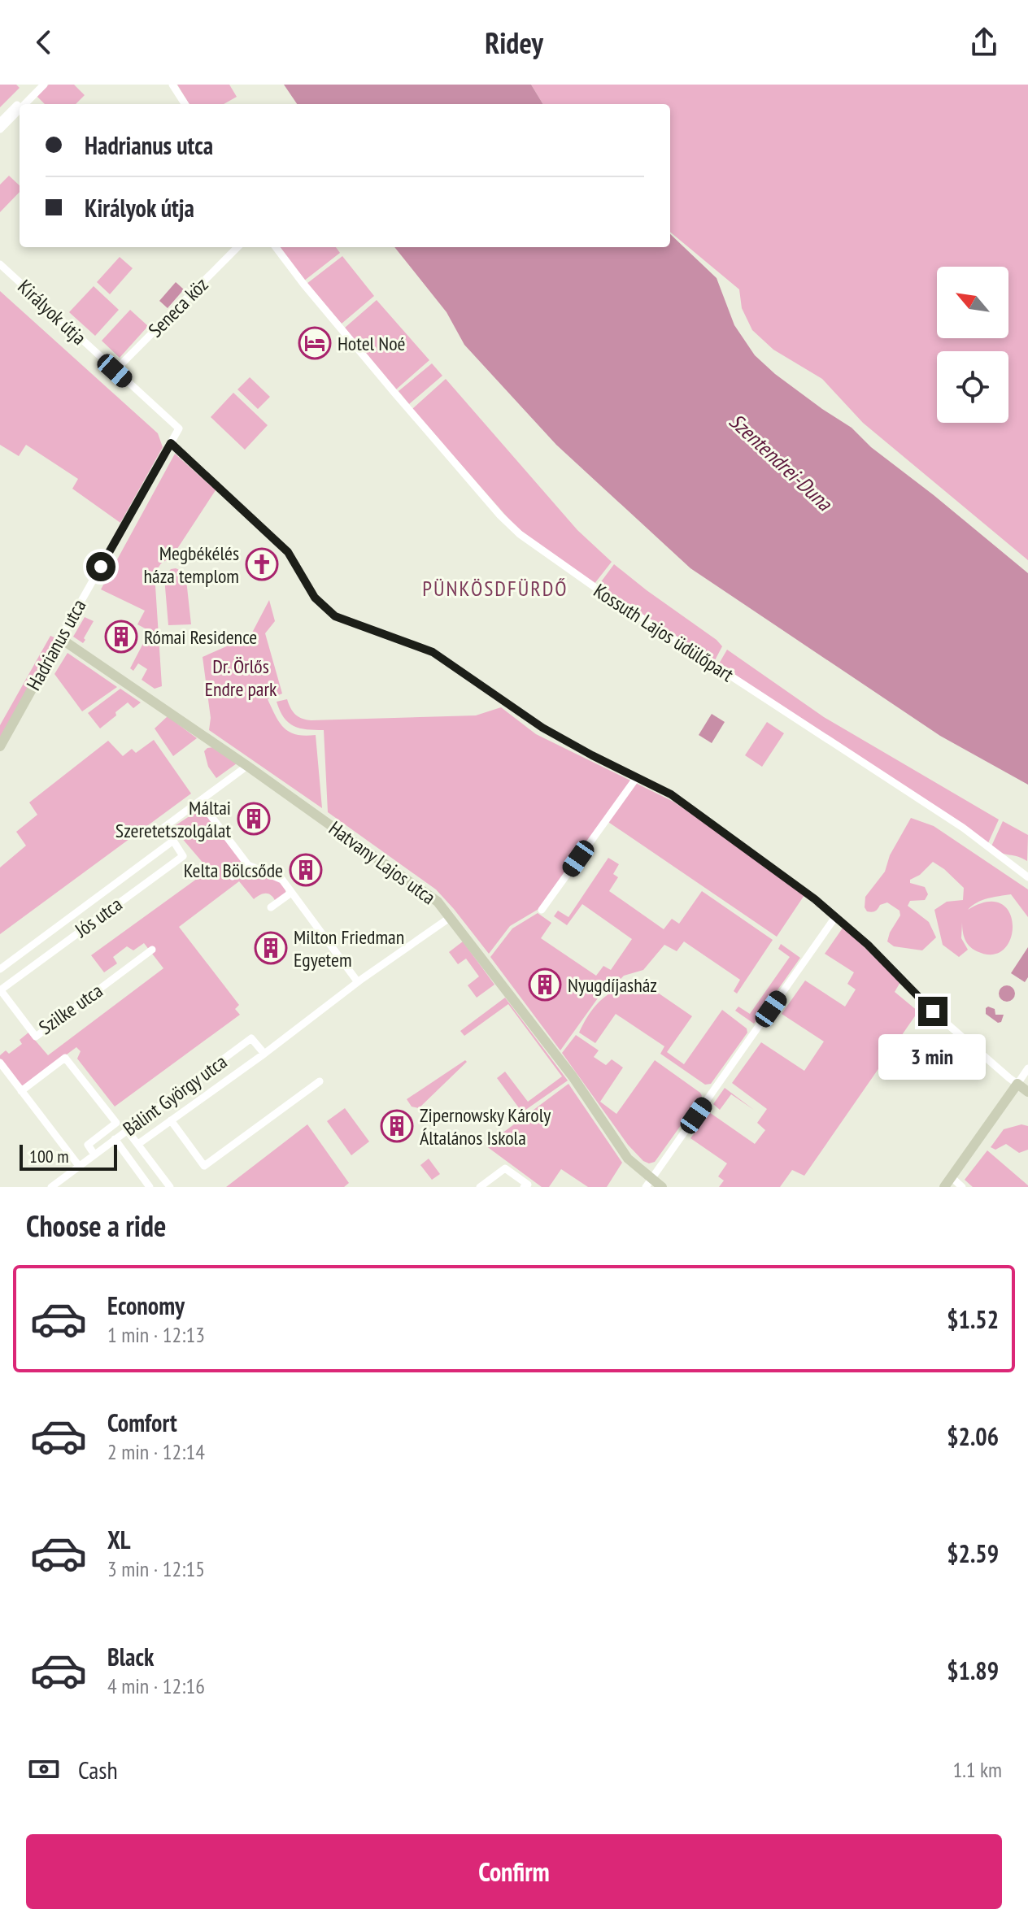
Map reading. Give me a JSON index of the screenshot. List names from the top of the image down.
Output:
{
  "streets": {
    "street": [
      "Seneca köz",
      "Királyok útja",
      "Kossuth Lajos üdülőpart",
      "Hadrianus utca",
      "Hatvany Lajos utca",
      "Jós utca",
      "Szilke utca",
      "Bálint György utca"
    ]
  },
  "crossings": [
    ["Seneca köz", "Királyok útja"],
    ["Királyok útja", "Hadrianus utca"],
    ["Hadrianus utca", "Hatvany Lajos utca"],
    ["Hatvany Lajos utca", "Jós utca"],
    ["Hatvany Lajos utca", "Bálint György utca"],
    ["Jós utca", "Szilke utca"]
  ],
  "districts": ["PÜNKÖSDFÜRDŐ"],
  "water": ["Szentendrei-Duna"],
  "parks": ["Dr. Örlős Endre park"],
  "places": {
    "hotel": ["Hotel Noé"],
    "church": ["Megbékélés háza templom"],
    "building": [
      "Római Residence",
      "Máltai Szeretetszolgálat",
      "Kelta Bölcsőde",
      "Milton Friedman Egyetem",
      "Nyugdíjasház",
      "Zipernowsky Károly Általános Iskola"
    ]
  },
  "scale_bar": "100 m",
  "north": "top left",
  "page": {
    "header": "Ridey",
    "banner": ["Hadrianus utca", "Királyok útja"],
    "bubble": "3 min",
    "scale": "100 m",
    "heading": "Choose a ride",
    "list": [
      {
        "name": "Economy",
        "note": "1 min · 12:13",
        "value": "$1.52"
      },
      {
        "name": "Comfort",
        "note": "2 min · 12:14",
        "value": "$2.06"
      },
      {
        "name": "XL",
        "note": "3 min · 12:15",
        "value": "$2.59"
      },
      {
        "name": "Black",
        "note": "4 min · 12:16",
        "value": "$1.89"
      }
    ],
    "pay": ["Cash", "1.1 km"],
    "buttons": "Confirm"
  }
}
